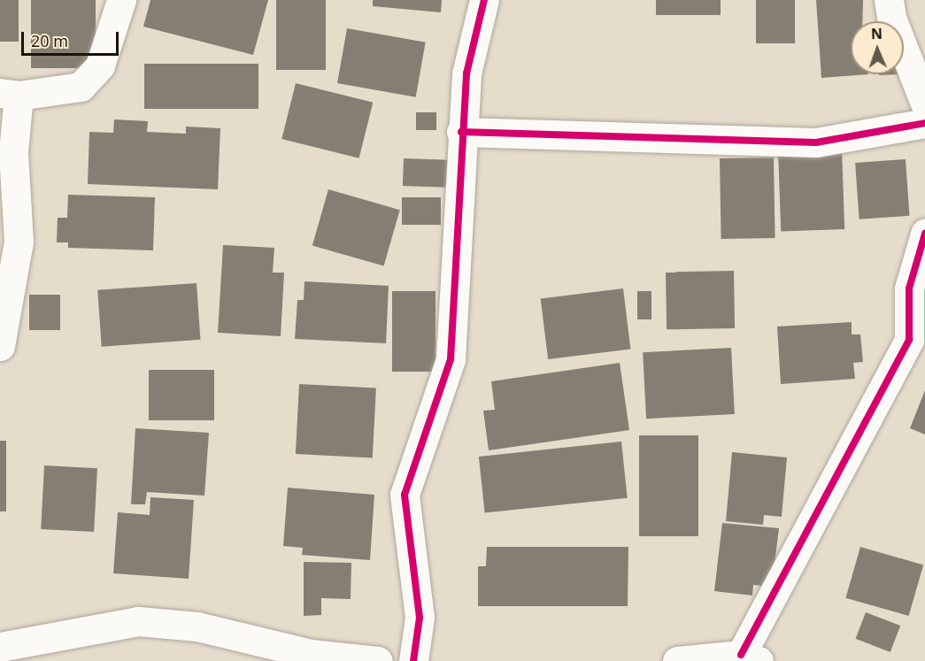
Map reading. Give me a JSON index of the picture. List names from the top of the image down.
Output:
{
  "scale_bar": "20 m",
  "north": "top"
}
